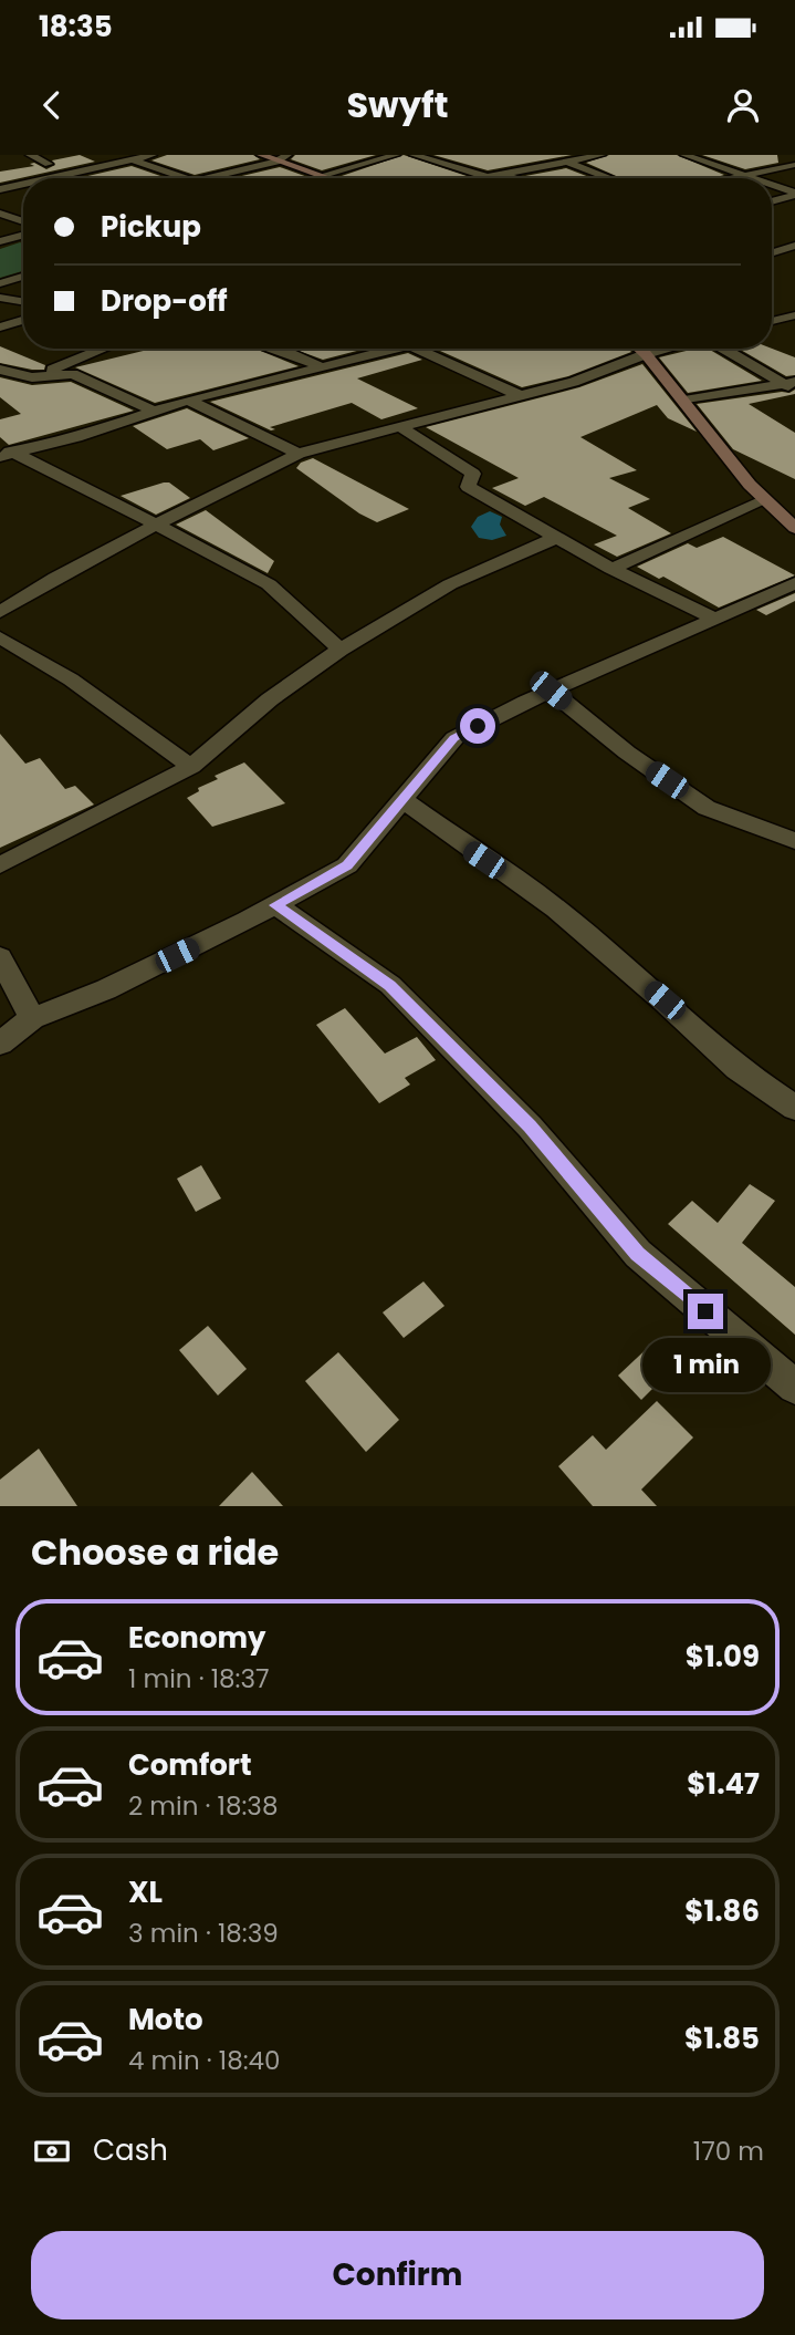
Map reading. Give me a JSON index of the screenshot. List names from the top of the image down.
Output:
{
  "page": {
    "status": "18:35",
    "header": "Swyft",
    "banner": ["Pickup", "Drop-off"],
    "bubble": "1 min",
    "heading": "Choose a ride",
    "list": [
      {
        "name": "Economy",
        "note": "1 min · 18:37",
        "value": "$1.09"
      },
      {
        "name": "Comfort",
        "note": "2 min · 18:38",
        "value": "$1.47"
      },
      {
        "name": "XL",
        "note": "3 min · 18:39",
        "value": "$1.86"
      },
      {
        "name": "Moto",
        "note": "4 min · 18:40",
        "value": "$1.85"
      }
    ],
    "pay": ["Cash", "170 m"],
    "buttons": "Confirm"
  }
}
